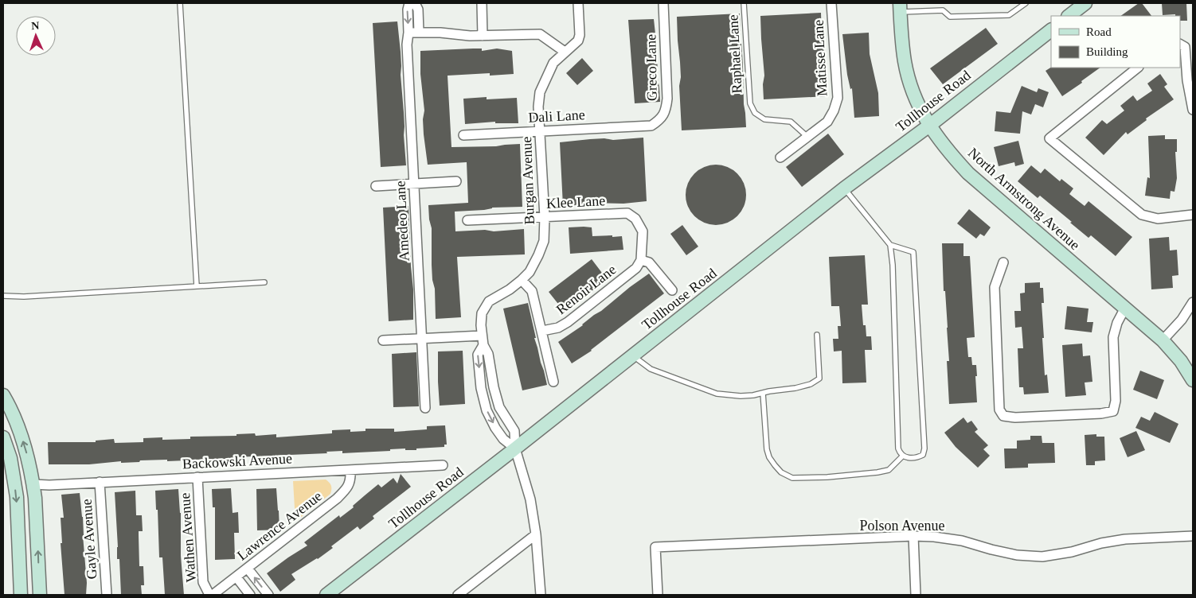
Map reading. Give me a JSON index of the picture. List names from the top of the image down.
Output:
{
  "streets": {
    "street": [
      "Matisse Lane",
      "Greco Lane",
      "Tollhouse Road",
      "Dali Lane",
      "Burgan Avenue",
      "North Armstrong Avenue",
      "Klee Lane",
      "Amedeo Lane",
      "Renoir Lane",
      "Backowski Avenue",
      "Lawrence Avenue",
      "Polson Avenue",
      "Wathen Avenue",
      "Gayle Avenue"
    ],
    "lane": ["Raphael Lane"]
  },
  "crossings": [
    ["Raphael Lane", "Matisse Lane"],
    ["Greco Lane", "Dali Lane"],
    ["Tollhouse Road", "Burgan Avenue"],
    ["Tollhouse Road", "North Armstrong Avenue"],
    ["Dali Lane", "Burgan Avenue"],
    ["Burgan Avenue", "Klee Lane"],
    ["Klee Lane", "Renoir Lane"],
    ["Backowski Avenue", "Lawrence Avenue"],
    ["Backowski Avenue", "Wathen Avenue"],
    ["Backowski Avenue", "Gayle Avenue"],
    ["Lawrence Avenue", "Wathen Avenue"]
  ],
  "legend": ["Road", "Building"],
  "north": "top"
}
